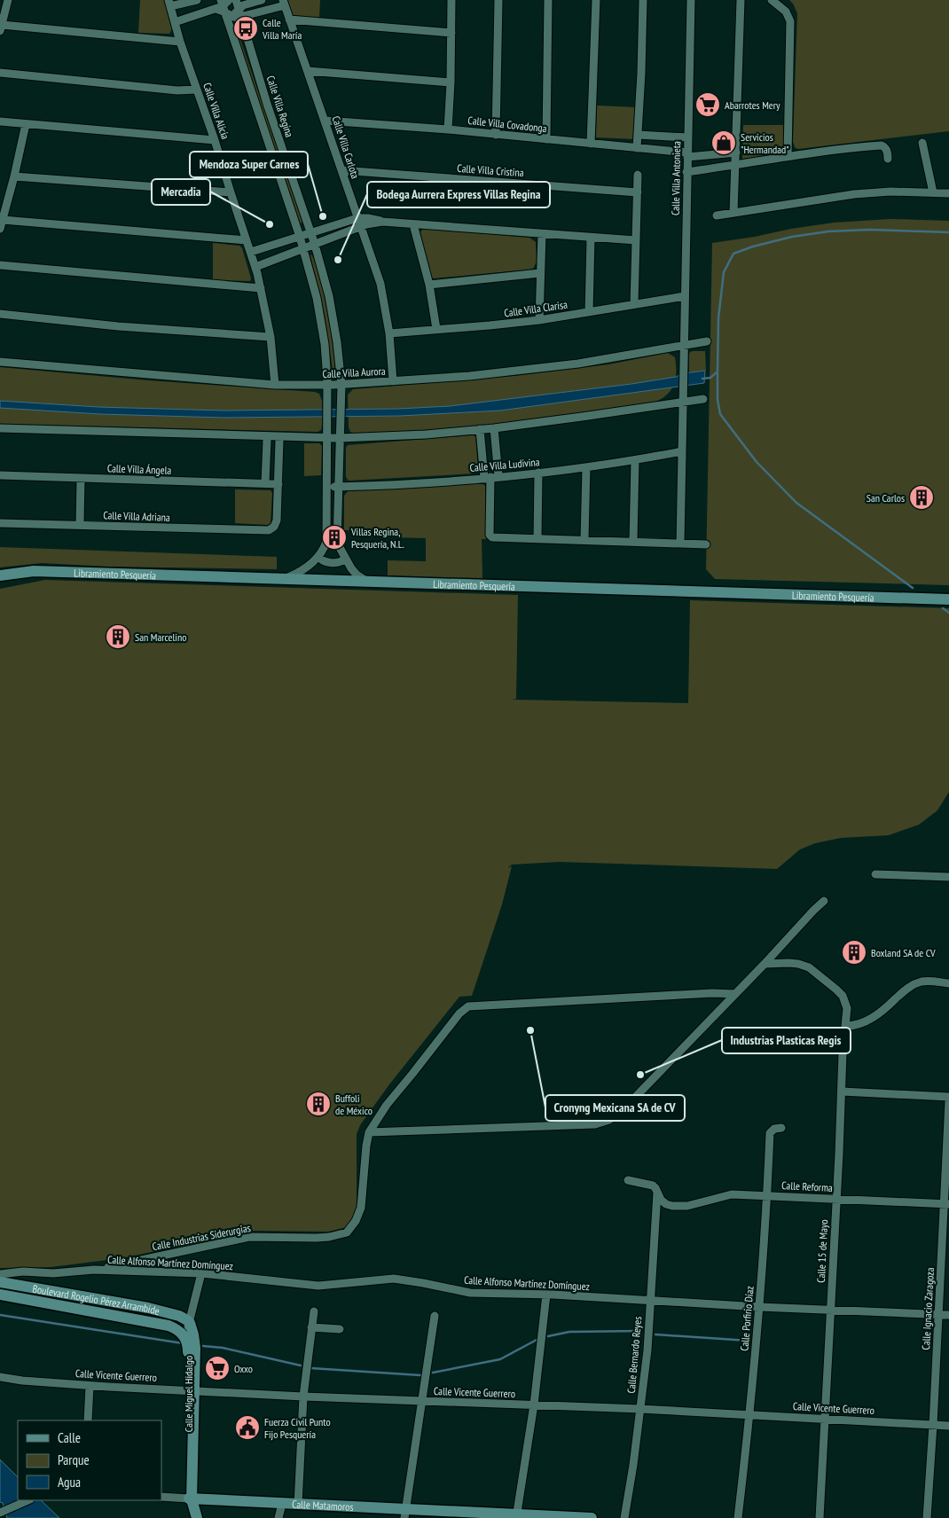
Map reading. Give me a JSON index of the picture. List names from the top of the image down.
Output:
{
  "streets": {
    "main road": [
      "Libramiento Pesquería",
      "Boulevard Rogelio Pérez Arrambide",
      "Calle Miguel Hidalgo",
      "Calle Matamoros"
    ],
    "street": [
      "Calle Villa Regina",
      "Calle Villa Alicia",
      "Calle Villa Covadonga",
      "Calle Villa Carlota",
      "Calle Villa Cristina",
      "Calle Villa Antonieta",
      "Calle Villa Clarisa",
      "Calle Villa Aurora",
      "Calle Villa Ludivina",
      "Calle Villa Ángela",
      "Calle Villa Adriana",
      "Calle Reforma",
      "Calle Industrias Siderurgias",
      "Calle 15 de Mayo",
      "Calle Alfonso Martínez Domínguez",
      "Calle Ignacio Zaragoza",
      "Calle Porfirio Díaz",
      "Calle Bernardo Reyes",
      "Calle Vicente Guerrero"
    ]
  },
  "crossings": [
    ["Calle Villa Regina", "Calle Villa Aurora"],
    ["Calle Villa Alicia", "Calle Villa Aurora"],
    ["Calle Villa Covadonga", "Calle Villa Carlota"],
    ["Calle Villa Covadonga", "Calle Villa Antonieta"],
    ["Calle Villa Carlota", "Calle Villa Cristina"],
    ["Calle Villa Carlota", "Calle Villa Clarisa"],
    ["Calle Villa Carlota", "Calle Villa Aurora"],
    ["Calle Villa Antonieta", "Calle Villa Clarisa"],
    ["Calle Villa Antonieta", "Calle Villa Aurora"],
    ["Calle Villa Ángela", "Calle Villa Adriana"],
    ["Calle Reforma", "Calle 15 de Mayo"],
    ["Calle Reforma", "Calle Ignacio Zaragoza"],
    ["Calle Reforma", "Calle Porfirio Díaz"],
    ["Calle Reforma", "Calle Bernardo Reyes"],
    ["Calle Industrias Siderurgias", "Calle Alfonso Martínez Domínguez"],
    ["Calle 15 de Mayo", "Calle Alfonso Martínez Domínguez"],
    ["Calle 15 de Mayo", "Calle Vicente Guerrero"],
    ["Calle Alfonso Martínez Domínguez", "Calle Ignacio Zaragoza"],
    ["Calle Alfonso Martínez Domínguez", "Calle Porfirio Díaz"],
    ["Calle Alfonso Martínez Domínguez", "Calle Bernardo Reyes"],
    ["Boulevard Rogelio Pérez Arrambide", "Calle Miguel Hidalgo"],
    ["Calle Ignacio Zaragoza", "Calle Vicente Guerrero"],
    ["Calle Porfirio Díaz", "Calle Vicente Guerrero"],
    ["Calle Bernardo Reyes", "Calle Vicente Guerrero"],
    ["Calle Vicente Guerrero", "Calle Miguel Hidalgo"]
  ],
  "places": {
    "bus stop": ["Calle Villa María"],
    "supermarket": ["Abarrotes Mery", "Oxxo"],
    "shop": ["Servicios \"Hermandad\""],
    "other": [
      "Mendoza Super Carnes",
      "Mercadia",
      "Bodega Aurrera Express Villas Regina",
      "Cronyng Mexicana SA de CV",
      "Industrias Plasticas Regis"
    ],
    "building": [
      "San Carlos",
      "Villas Regina, Pesquería, N.L.",
      "San Marcelino",
      "Boxland SA de CV",
      "Buffoli de México"
    ],
    "public building": ["Fuerza Civil Punto Fijo Pesquería"]
  },
  "legend": ["Calle", "Parque", "Agua"]
}
